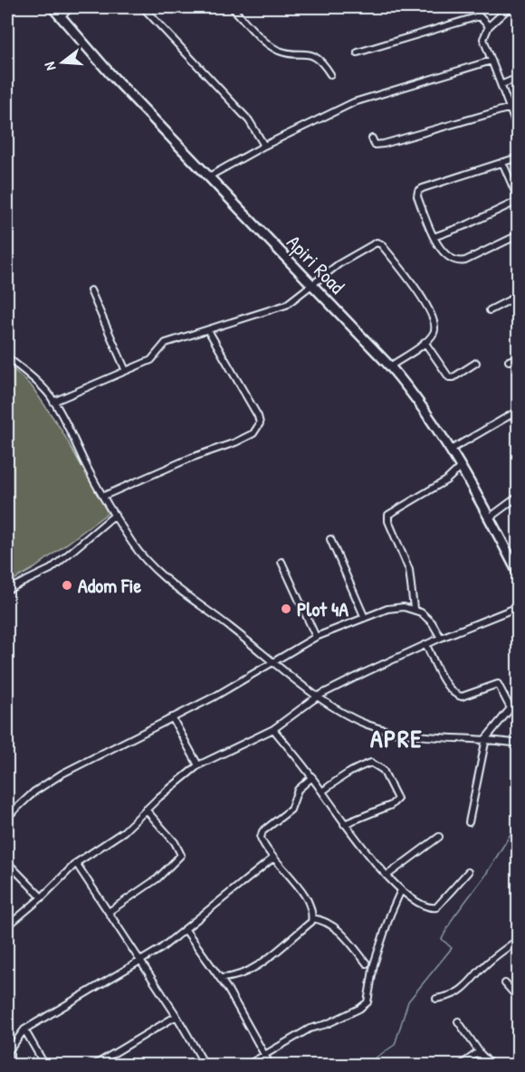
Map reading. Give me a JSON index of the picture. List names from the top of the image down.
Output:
{
  "streets": {
    "street": ["Apiri Road"]
  },
  "districts": ["APRE"],
  "places": ["Adom Fie", "Plot 4A"],
  "north": "left"
}
